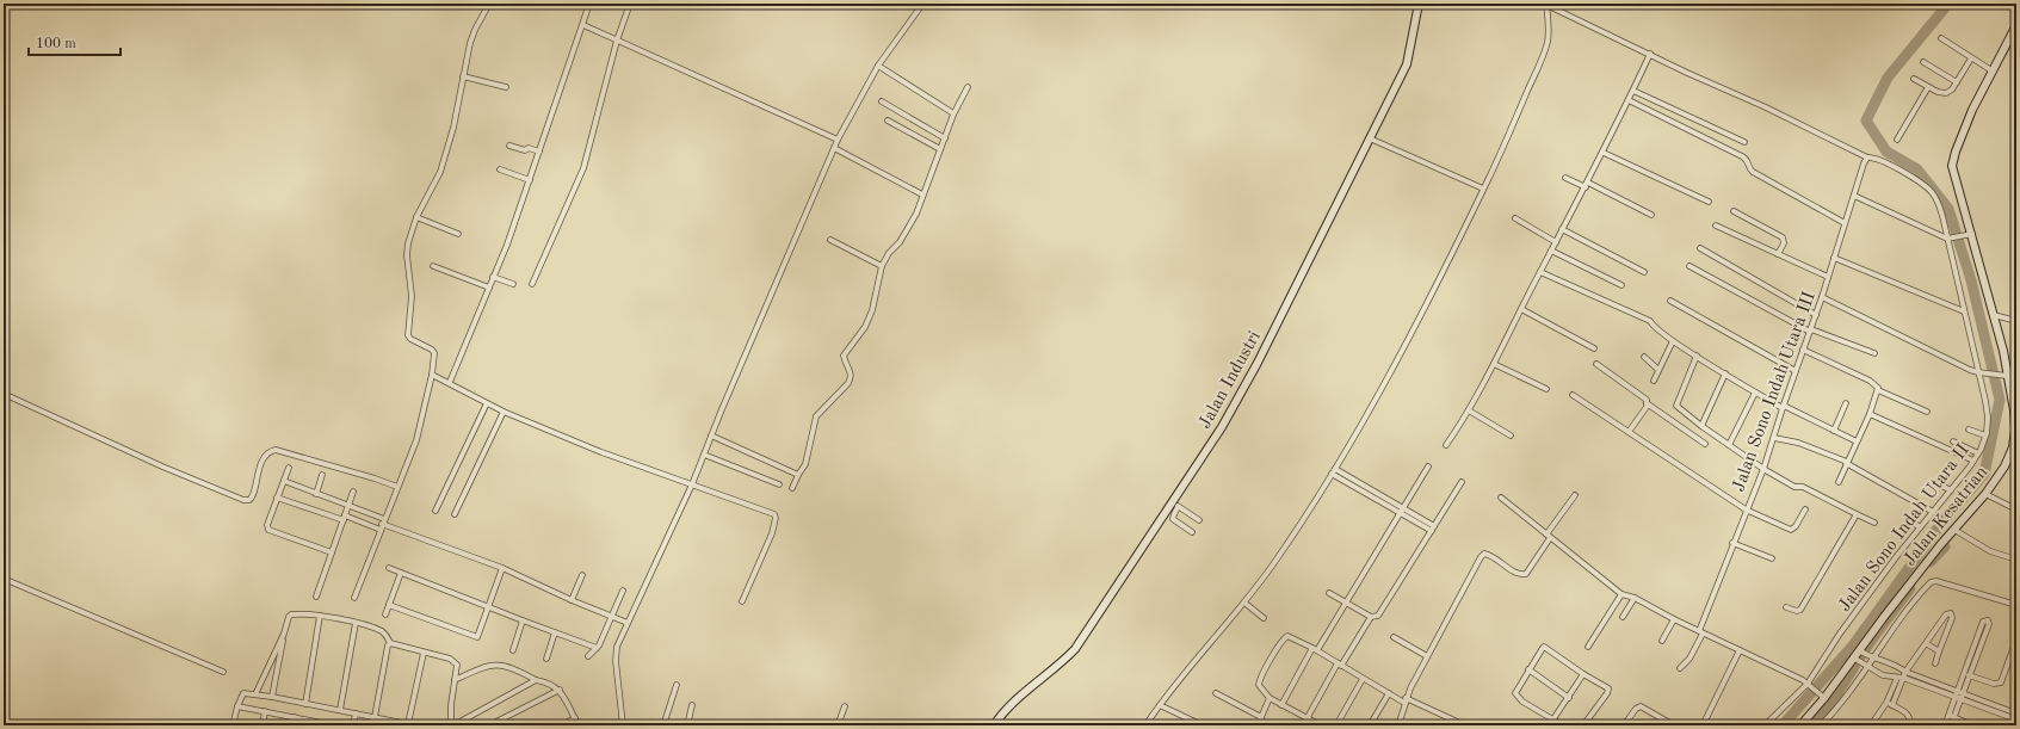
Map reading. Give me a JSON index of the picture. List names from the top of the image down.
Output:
{
  "streets": {
    "street": [
      "Jalan Industri",
      "Jalan Sono Indah Utara III",
      "Jalan Kesatrian",
      "Jalan Sono Indah Utara II"
    ]
  },
  "crossings": [
    ["Jalan Sono Indah Utara III", "Jalan Sono Indah Utara II"]
  ],
  "scale_bar": "100 m"
}
